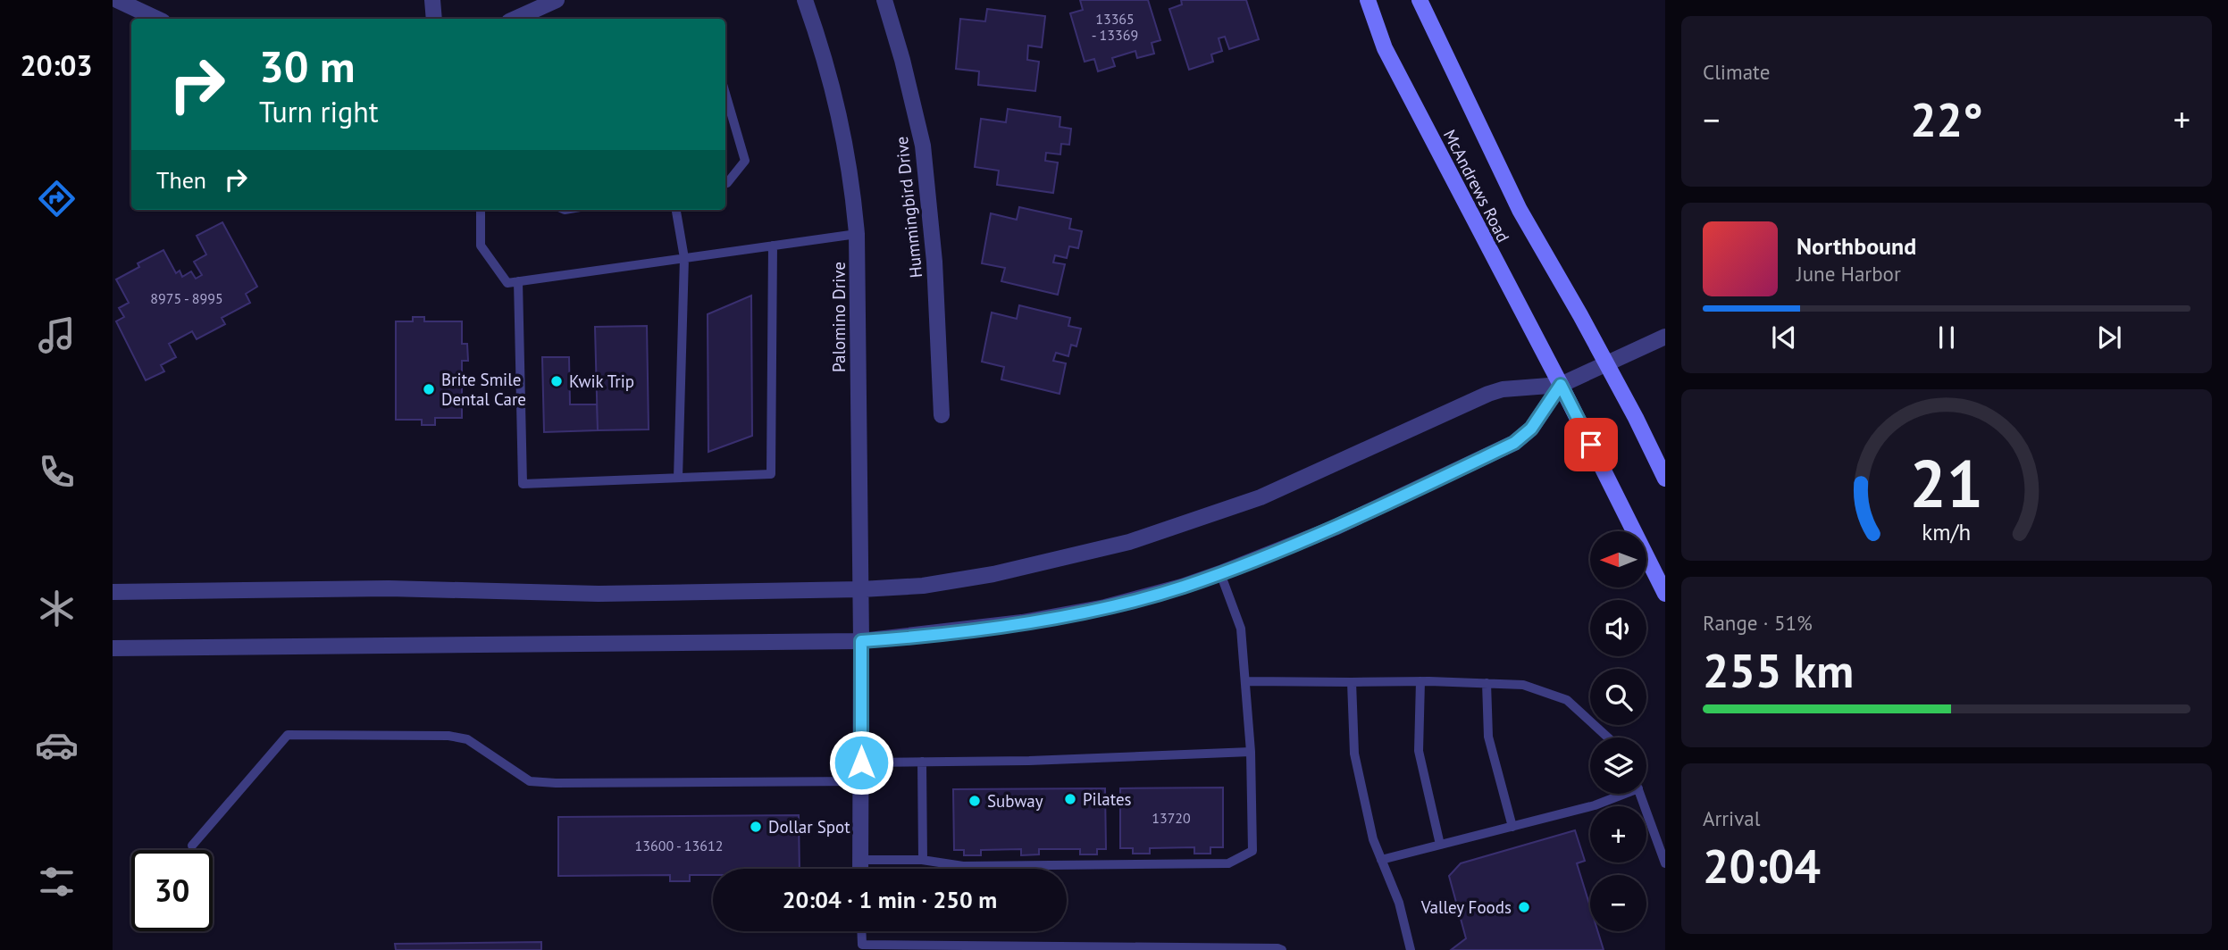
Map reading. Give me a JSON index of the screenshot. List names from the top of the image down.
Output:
{
  "streets": {
    "main road": ["McAndrews Road"],
    "street": ["Hummingbird Drive", "Palomino Drive"]
  },
  "places": [
    "Kwik Trip",
    "Brite Smile Dental Care",
    "Pilates",
    "Subway",
    "Dollar Spot",
    "Valley Foods"
  ],
  "house_numbers": [
    "13365 - 13369",
    "8975 - 8995",
    "13720",
    "13600 - 13612"
  ],
  "north": "left",
  "page": {
    "tabs": "20:03",
    "tile": [
      "Climate",
      ["Range · 51%", "255 km"],
      ["Arrival", "20:04"]
    ],
    "turn": ["30 m", "Turn right"],
    "heat": ["−", "22°", "+"],
    "then": "Then",
    "song": ["Northbound", "June Harbor"],
    "map_buttons": ["+", "−"],
    "limit": "30",
    "trip": "20:04 · 1 min · 250 m",
    "gauge": ["21", "km/h"]
  }
}
